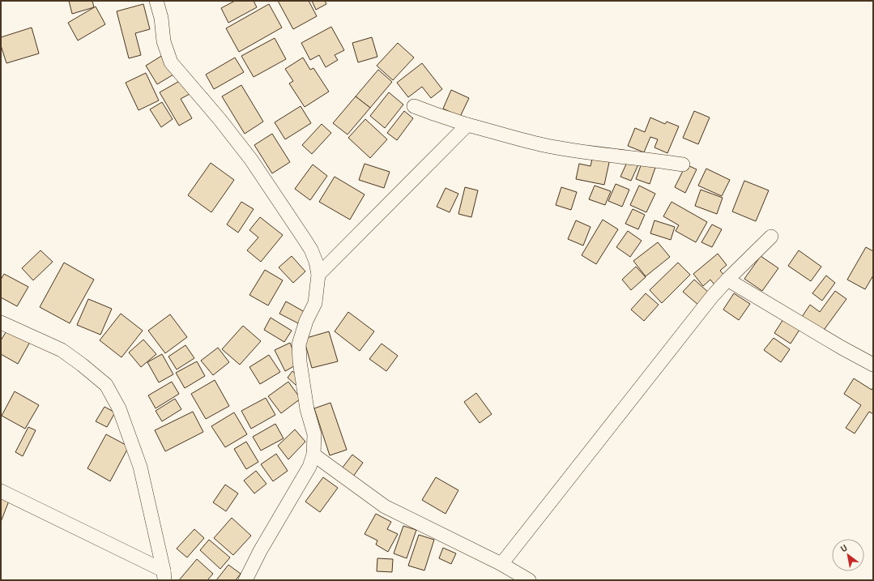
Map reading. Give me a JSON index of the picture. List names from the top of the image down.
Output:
{
  "north": "top left"
}
